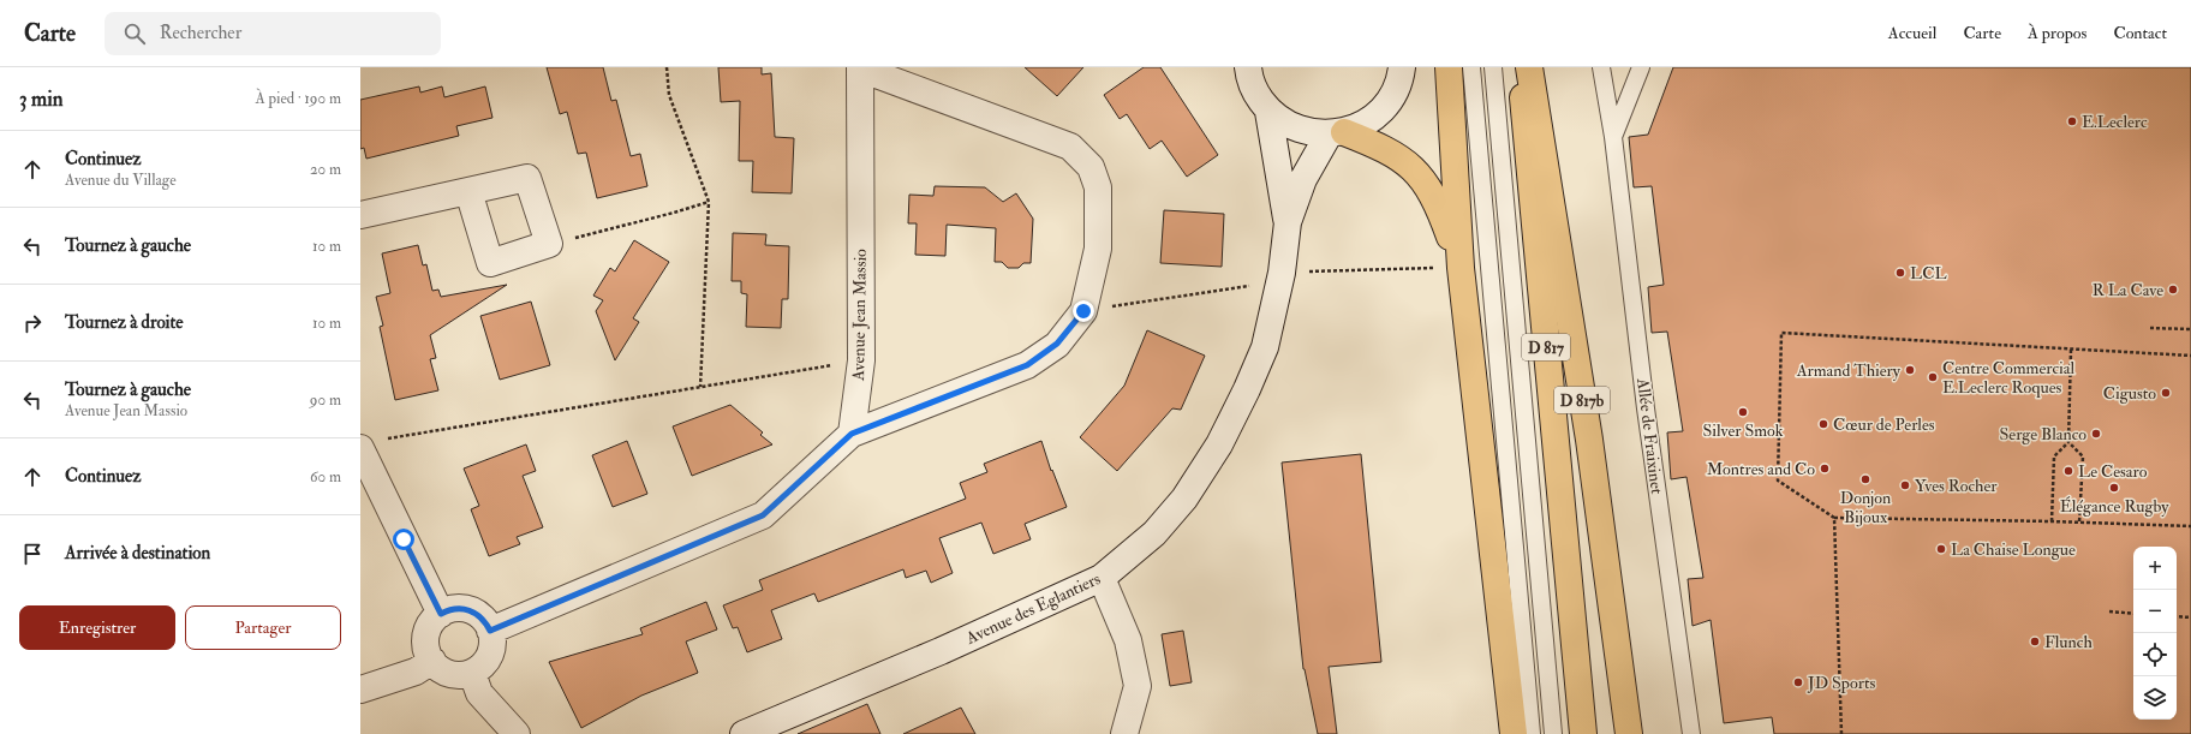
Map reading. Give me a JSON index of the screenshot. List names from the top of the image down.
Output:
{
  "streets": {
    "main road": ["D 817", "D 817b"],
    "street": ["Avenue Jean Massio", "Avenue des Eglantiers"],
    "lane": ["Allée de Fraixinet"]
  },
  "places": [
    "E.Leclerc",
    "LCL",
    "R La Cave",
    "Armand Thiery",
    "Centre Commercial E.Leclerc Roques",
    "Cigusto",
    "Silver Smok",
    "Cœur de Perles",
    "Serge Blanco",
    "Montres and Co",
    "Le Cesaro",
    "Donjon Bijoux",
    "Yves Rocher",
    "Élégance Rugby",
    "La Chaise Longue",
    "Flunch",
    "JD Sports"
  ],
  "page": {
    "header": "Carte",
    "search": "Rechercher",
    "nav": [
      "Accueil",
      "Carte",
      "À propos",
      "Contact"
    ],
    "heading": ["3 min", "À pied · 190 m"],
    "list": [
      ["Continuez", "Avenue du Village", "20 m"],
      ["Tournez à gauche", "10 m"],
      ["Tournez à droite", "10 m"],
      ["Tournez à gauche", "Avenue Jean Massio", "90 m"],
      ["Continuez", "60 m"],
      "Arrivée à destination"
    ],
    "map_buttons": ["+", "−"],
    "buttons": ["Enregistrer", "Partager"]
  }
}
